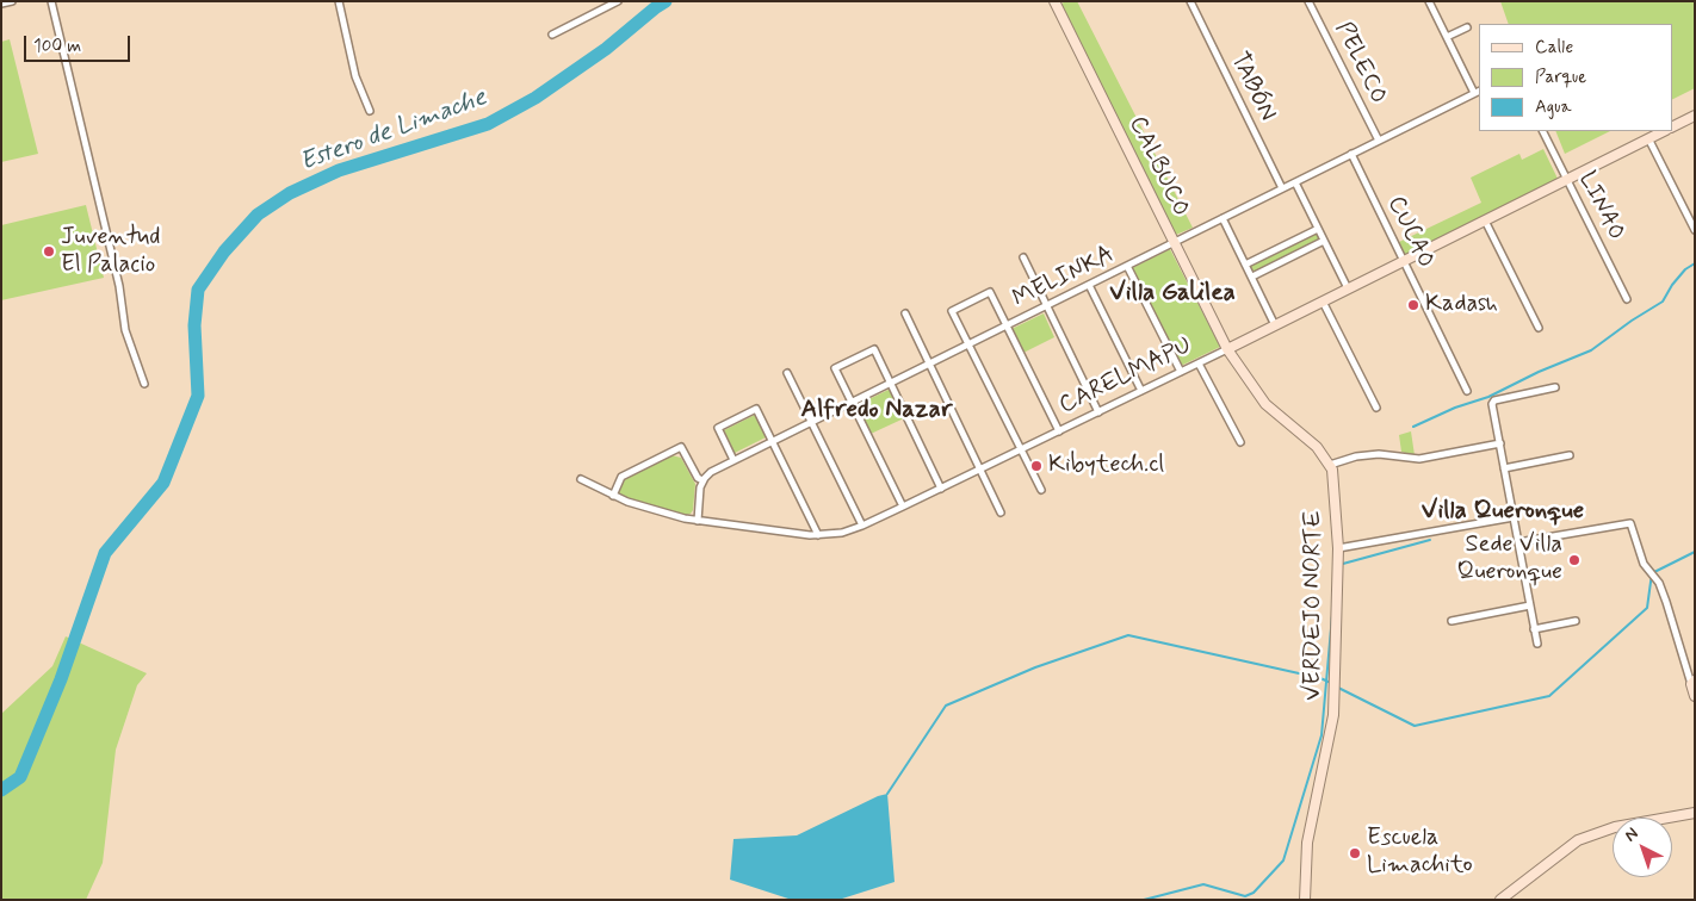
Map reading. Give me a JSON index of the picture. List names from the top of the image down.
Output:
{
  "streets": {
    "street": [
      "PELECO",
      "TABÓN",
      "CALBUCO",
      "LINAO",
      "CUCAO",
      "MELINKA",
      "CARELMAPU",
      "VERDEJO NORTE"
    ]
  },
  "crossings": [
    ["PELECO", "MELINKA"],
    ["TABÓN", "MELINKA"],
    ["CALBUCO", "MELINKA"],
    ["CALBUCO", "CARELMAPU"],
    ["LINAO", "CARELMAPU"],
    ["CUCAO", "MELINKA"],
    ["CUCAO", "CARELMAPU"]
  ],
  "districts": ["Villa Galilea", "Alfredo Nazar", "Villa Queronque"],
  "water": ["Estero de Limache"],
  "places": [
    "Juventud El Palacio",
    "Kadash",
    "Kibytech.cl",
    "Sede Villa Queronque",
    "Escuela Limachito"
  ],
  "legend": ["Calle", "Parque", "Agua"],
  "scale_bar": "100 m",
  "north": "top left"
}
